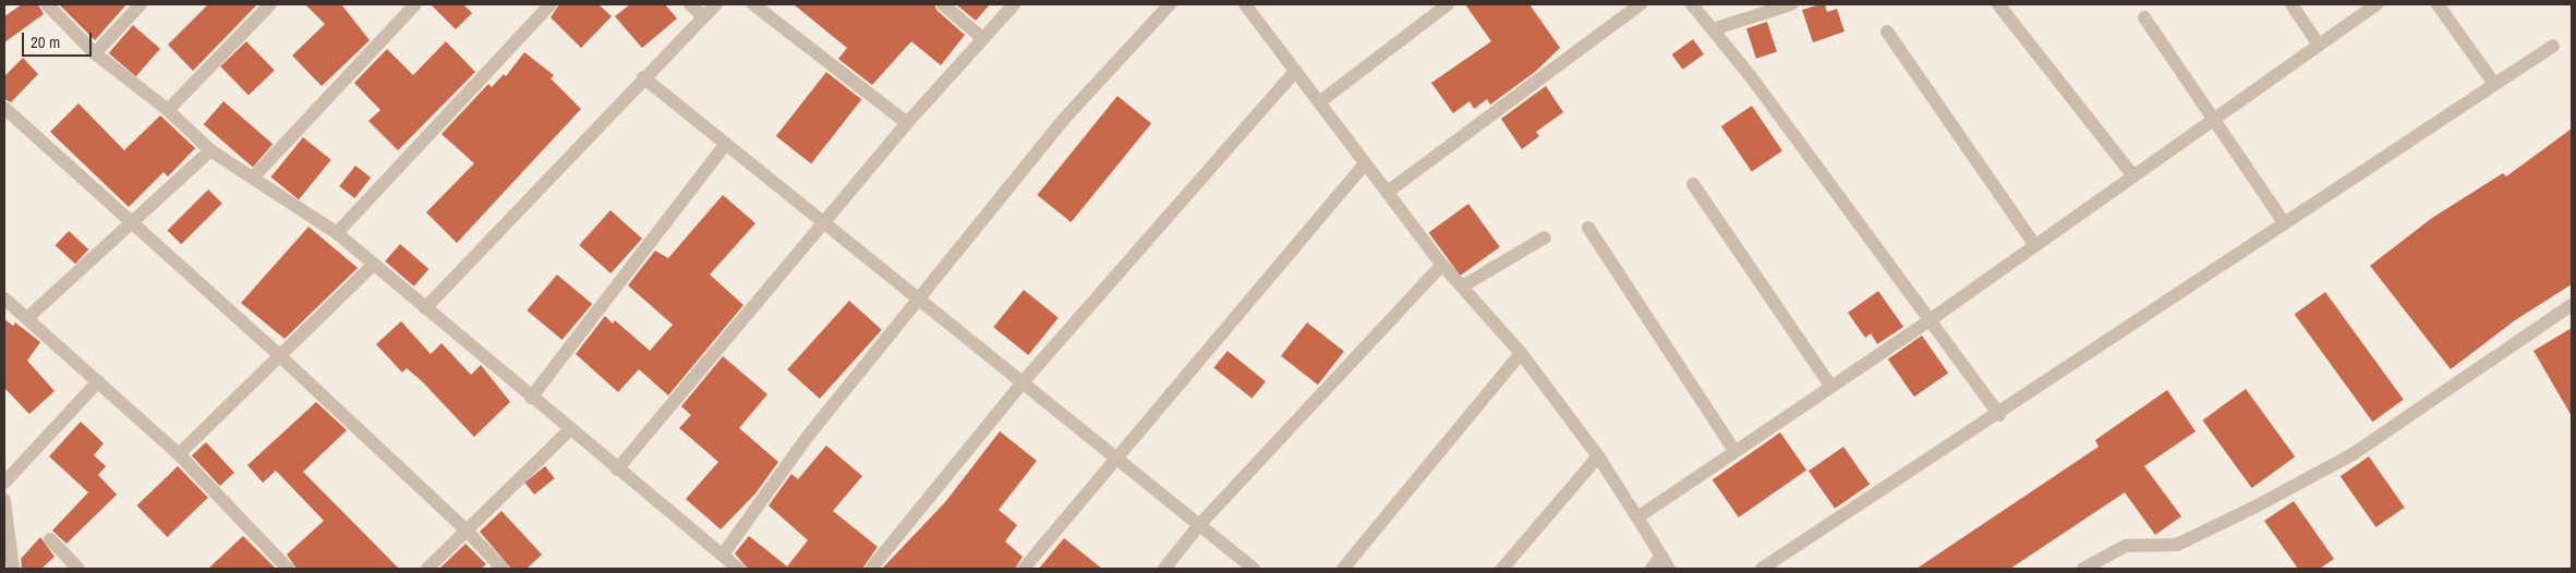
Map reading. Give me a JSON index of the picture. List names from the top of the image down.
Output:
{
  "scale_bar": "20 m"
}
